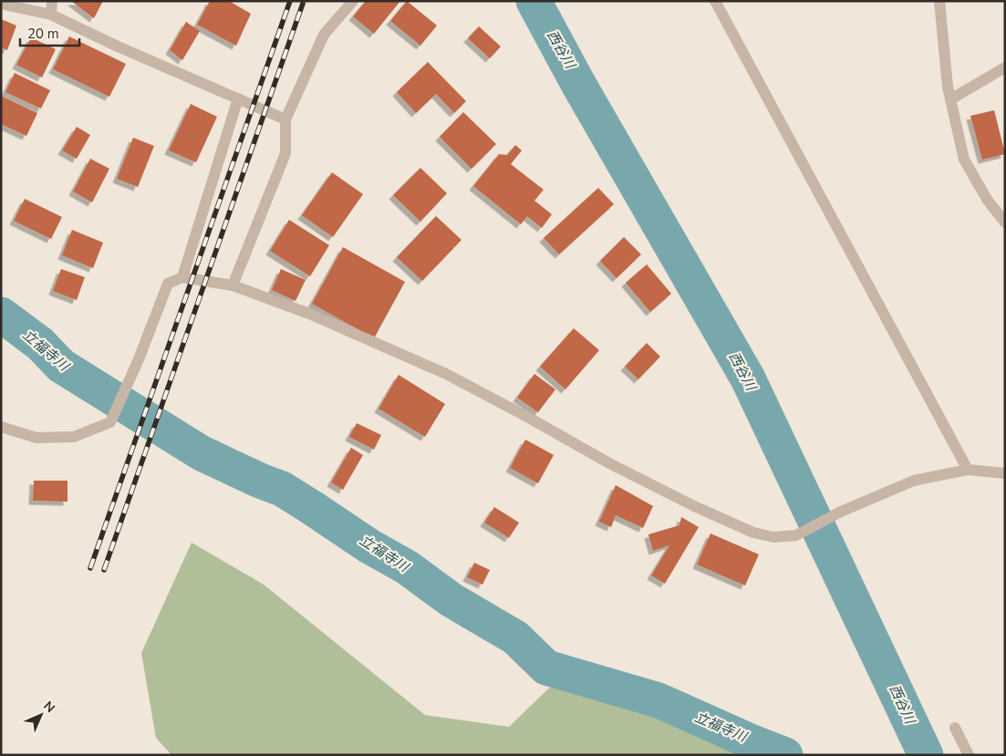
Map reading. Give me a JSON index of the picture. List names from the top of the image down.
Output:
{
  "water": ["西谷川", "立福寺川"],
  "scale_bar": "20 m",
  "north": "top right"
}
